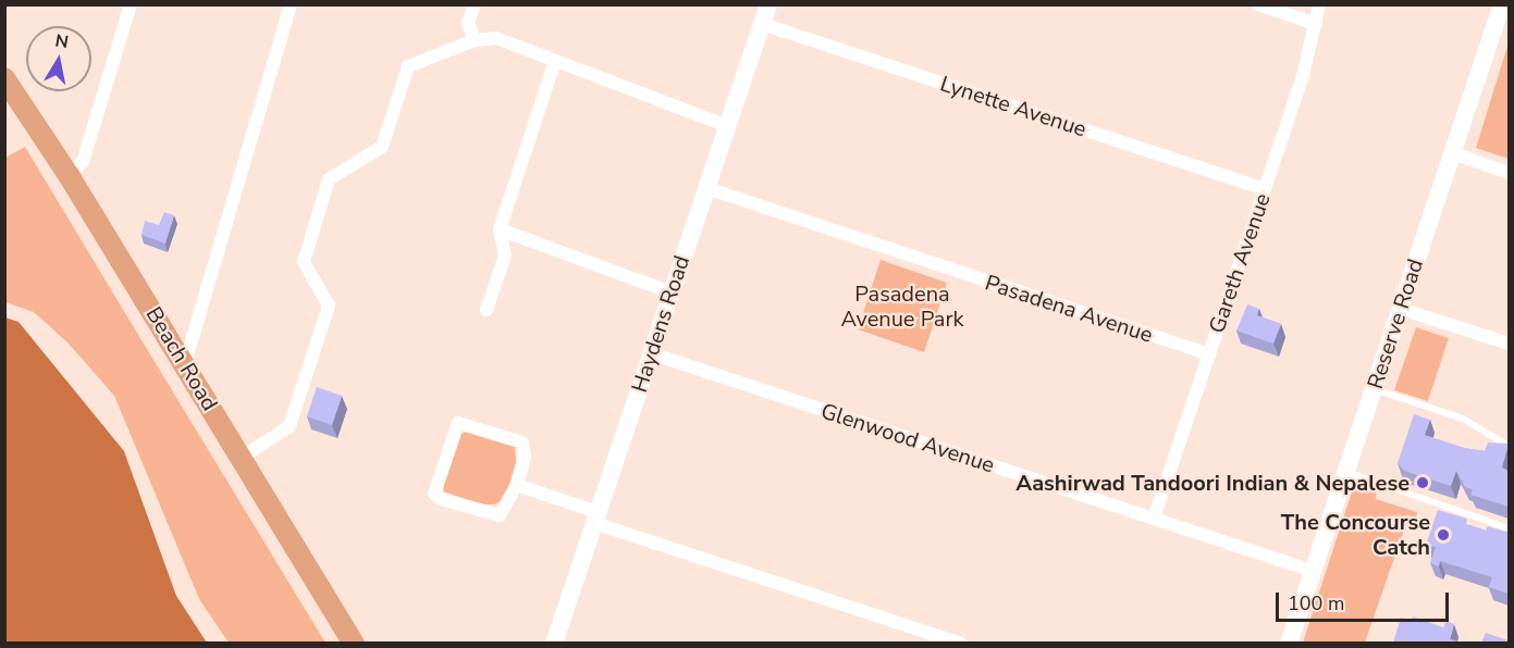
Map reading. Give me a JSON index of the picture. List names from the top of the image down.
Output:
{
  "streets": {
    "main road": ["Beach Road"],
    "street": [
      "Lynette Avenue",
      "Gareth Avenue",
      "Pasadena Avenue",
      "Haydens Road",
      "Reserve Road",
      "Glenwood Avenue"
    ]
  },
  "crossings": [
    ["Lynette Avenue", "Gareth Avenue"],
    ["Lynette Avenue", "Haydens Road"],
    ["Gareth Avenue", "Pasadena Avenue"],
    ["Gareth Avenue", "Glenwood Avenue"],
    ["Pasadena Avenue", "Haydens Road"],
    ["Haydens Road", "Glenwood Avenue"],
    ["Reserve Road", "Glenwood Avenue"]
  ],
  "parks": ["Pasadena Avenue Park"],
  "places": ["Aashirwad Tandoori Indian & Nepalese", "The Concourse Catch"],
  "scale_bar": "100 m",
  "north": "top"
}
